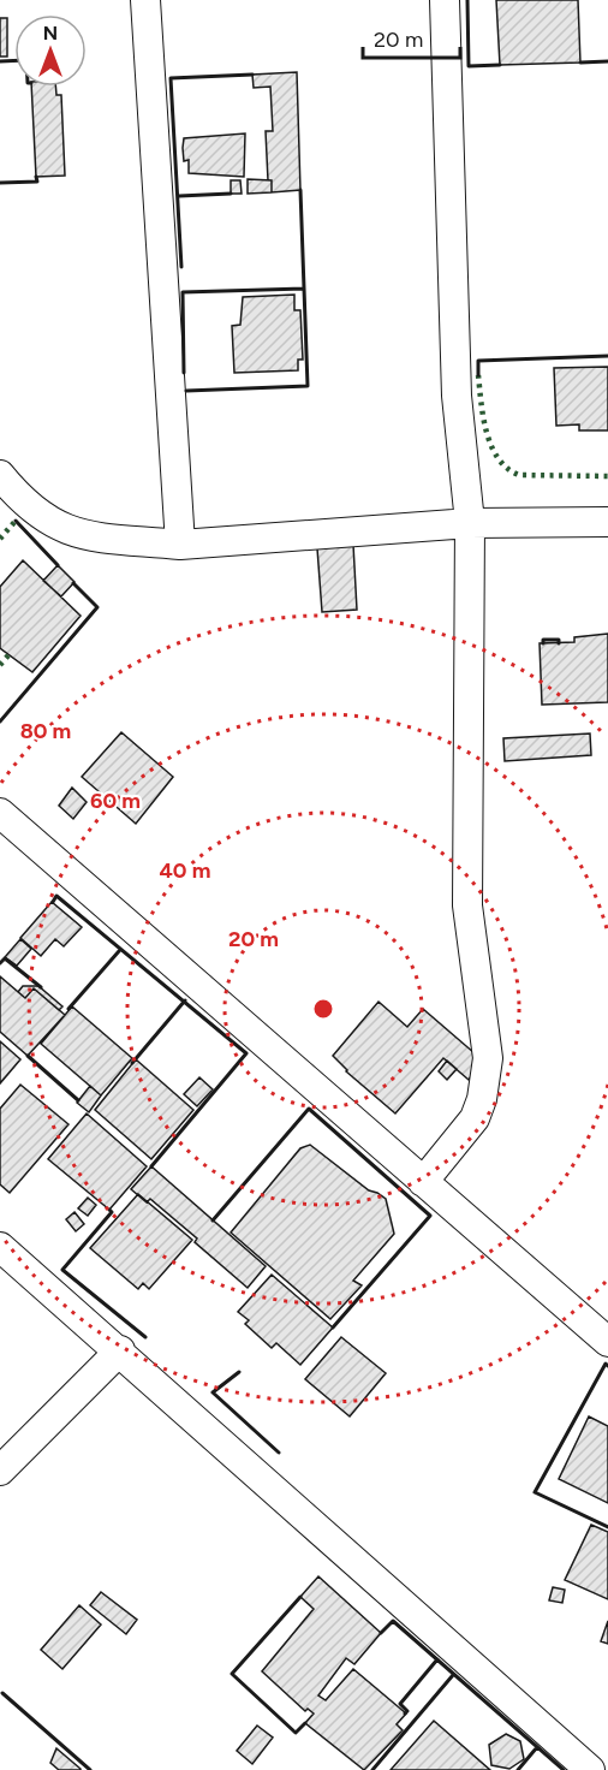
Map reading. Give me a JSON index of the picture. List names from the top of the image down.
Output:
{
  "scale_bar": "20 m",
  "north": "top",
  "rings": [
    "80 m",
    "60 m",
    "40 m",
    "20 m"
  ]
}
